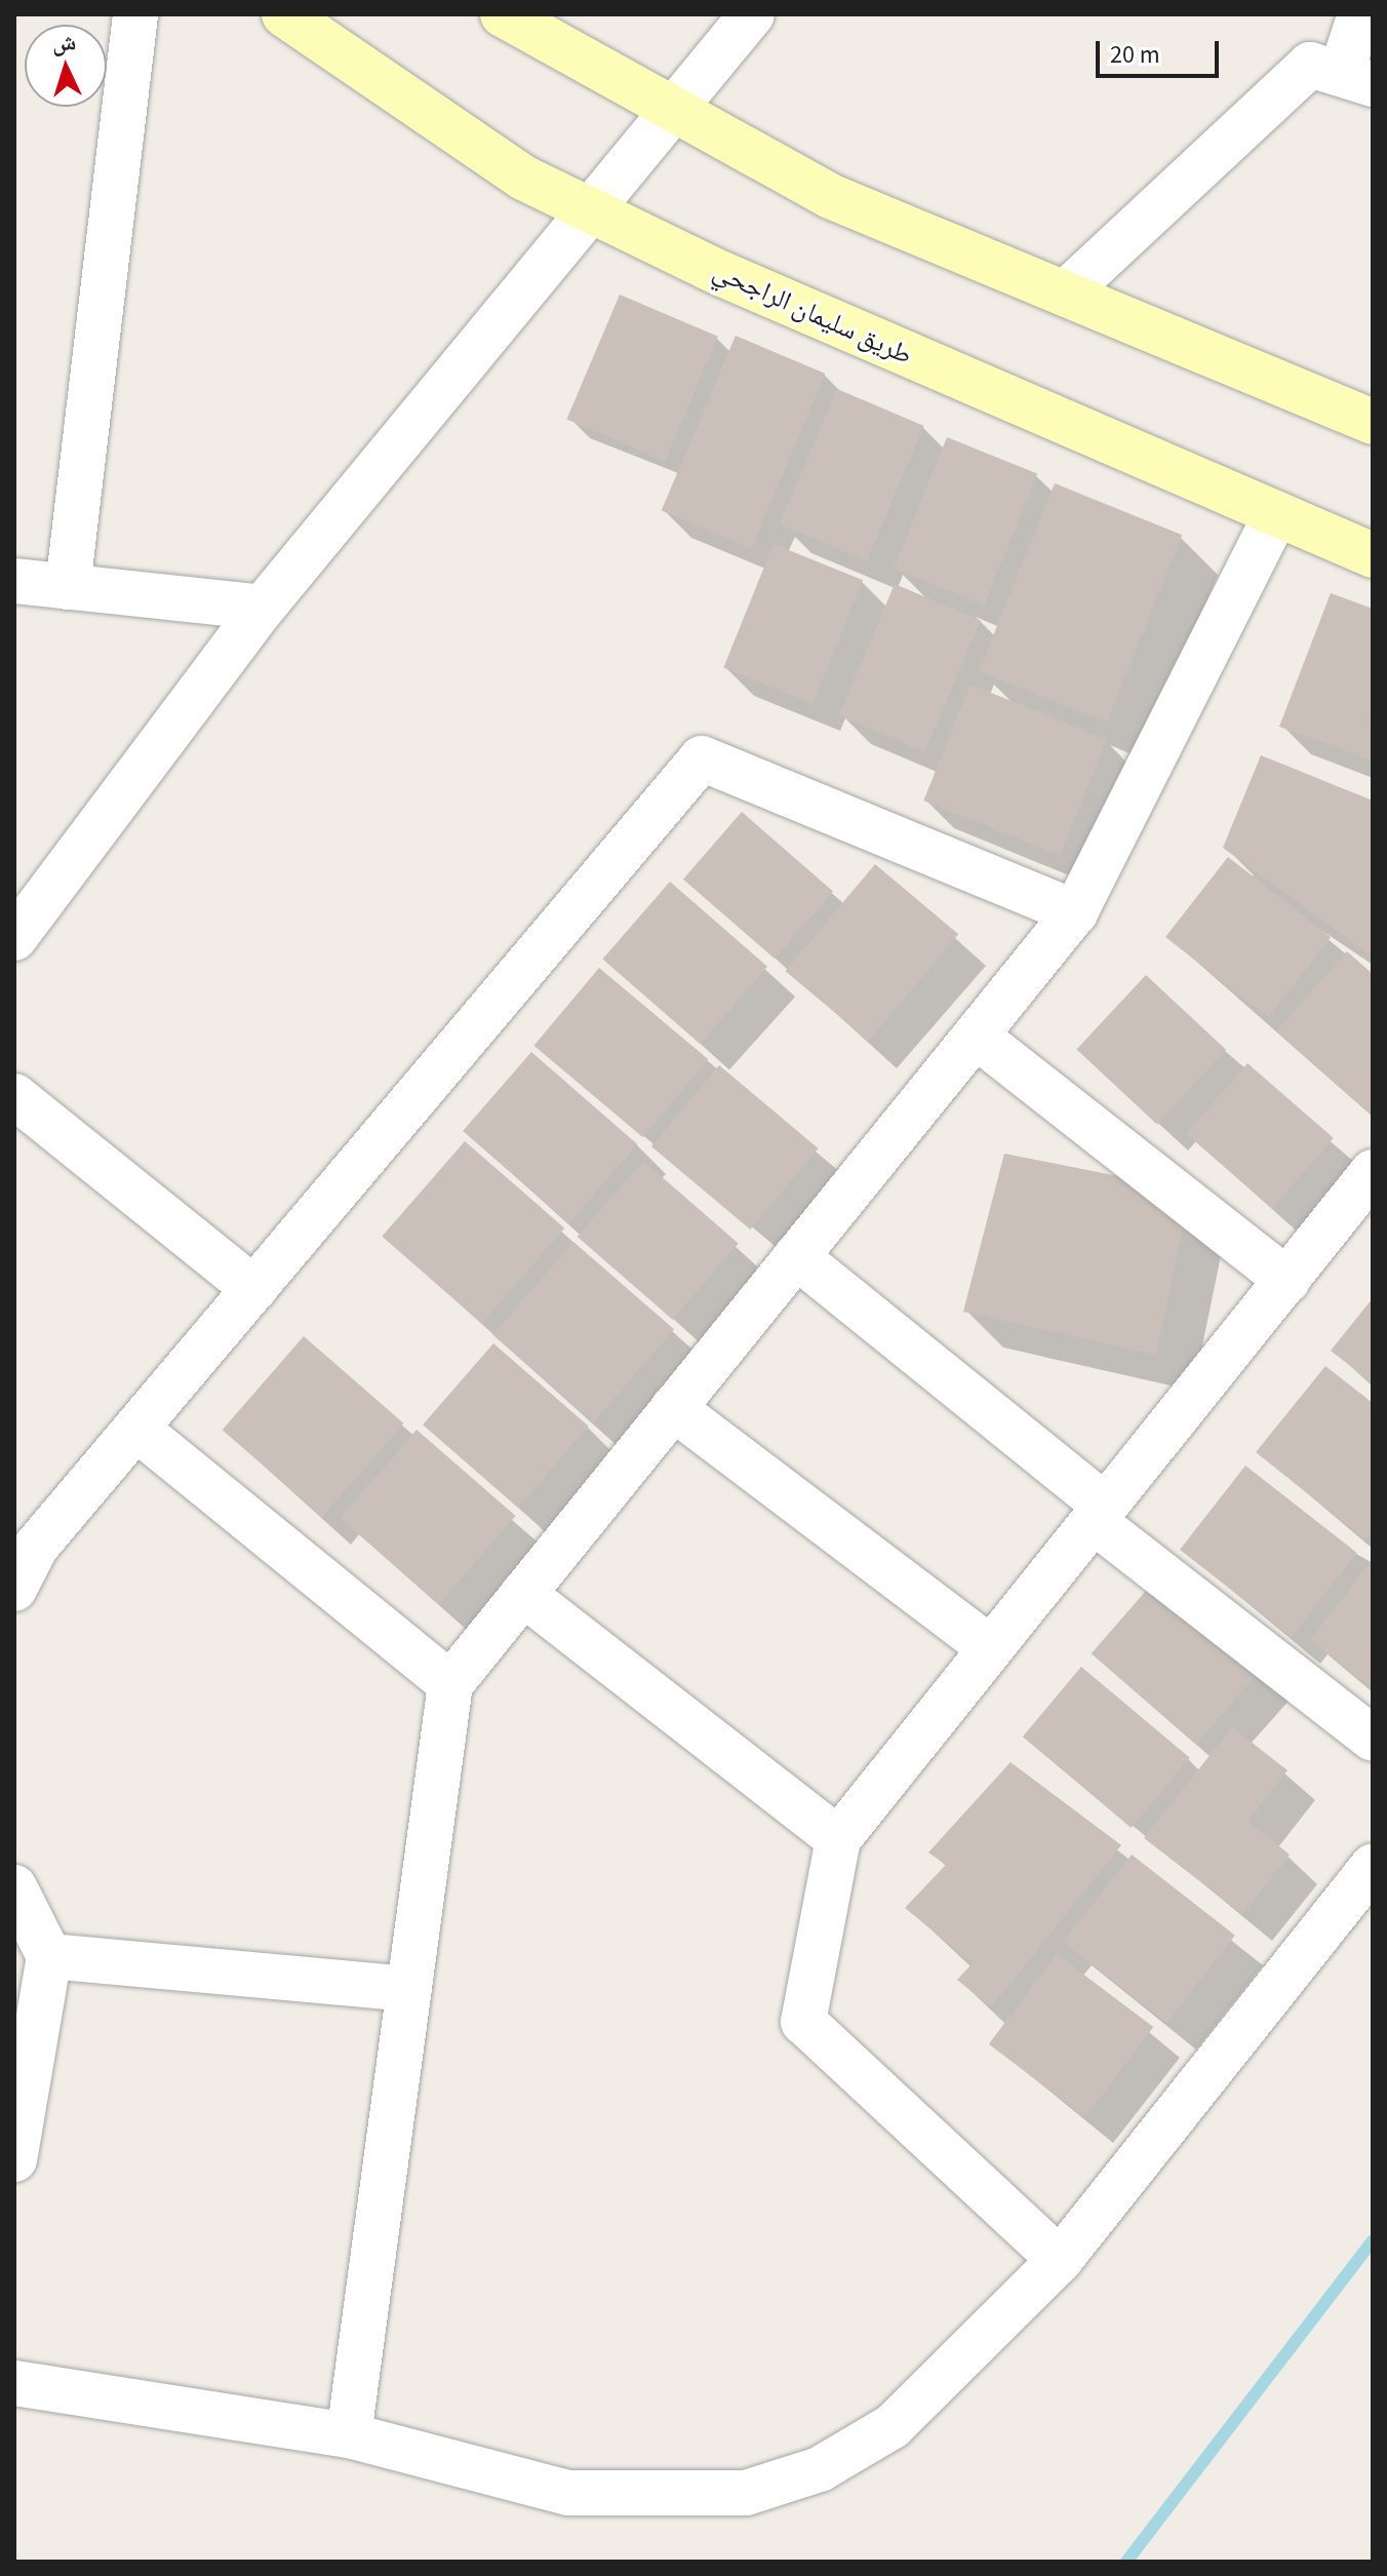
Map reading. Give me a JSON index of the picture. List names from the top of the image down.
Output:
{
  "streets": {
    "main road": ["طريق سليمان الراجحي"]
  },
  "scale_bar": "20 m",
  "north": "top"
}
